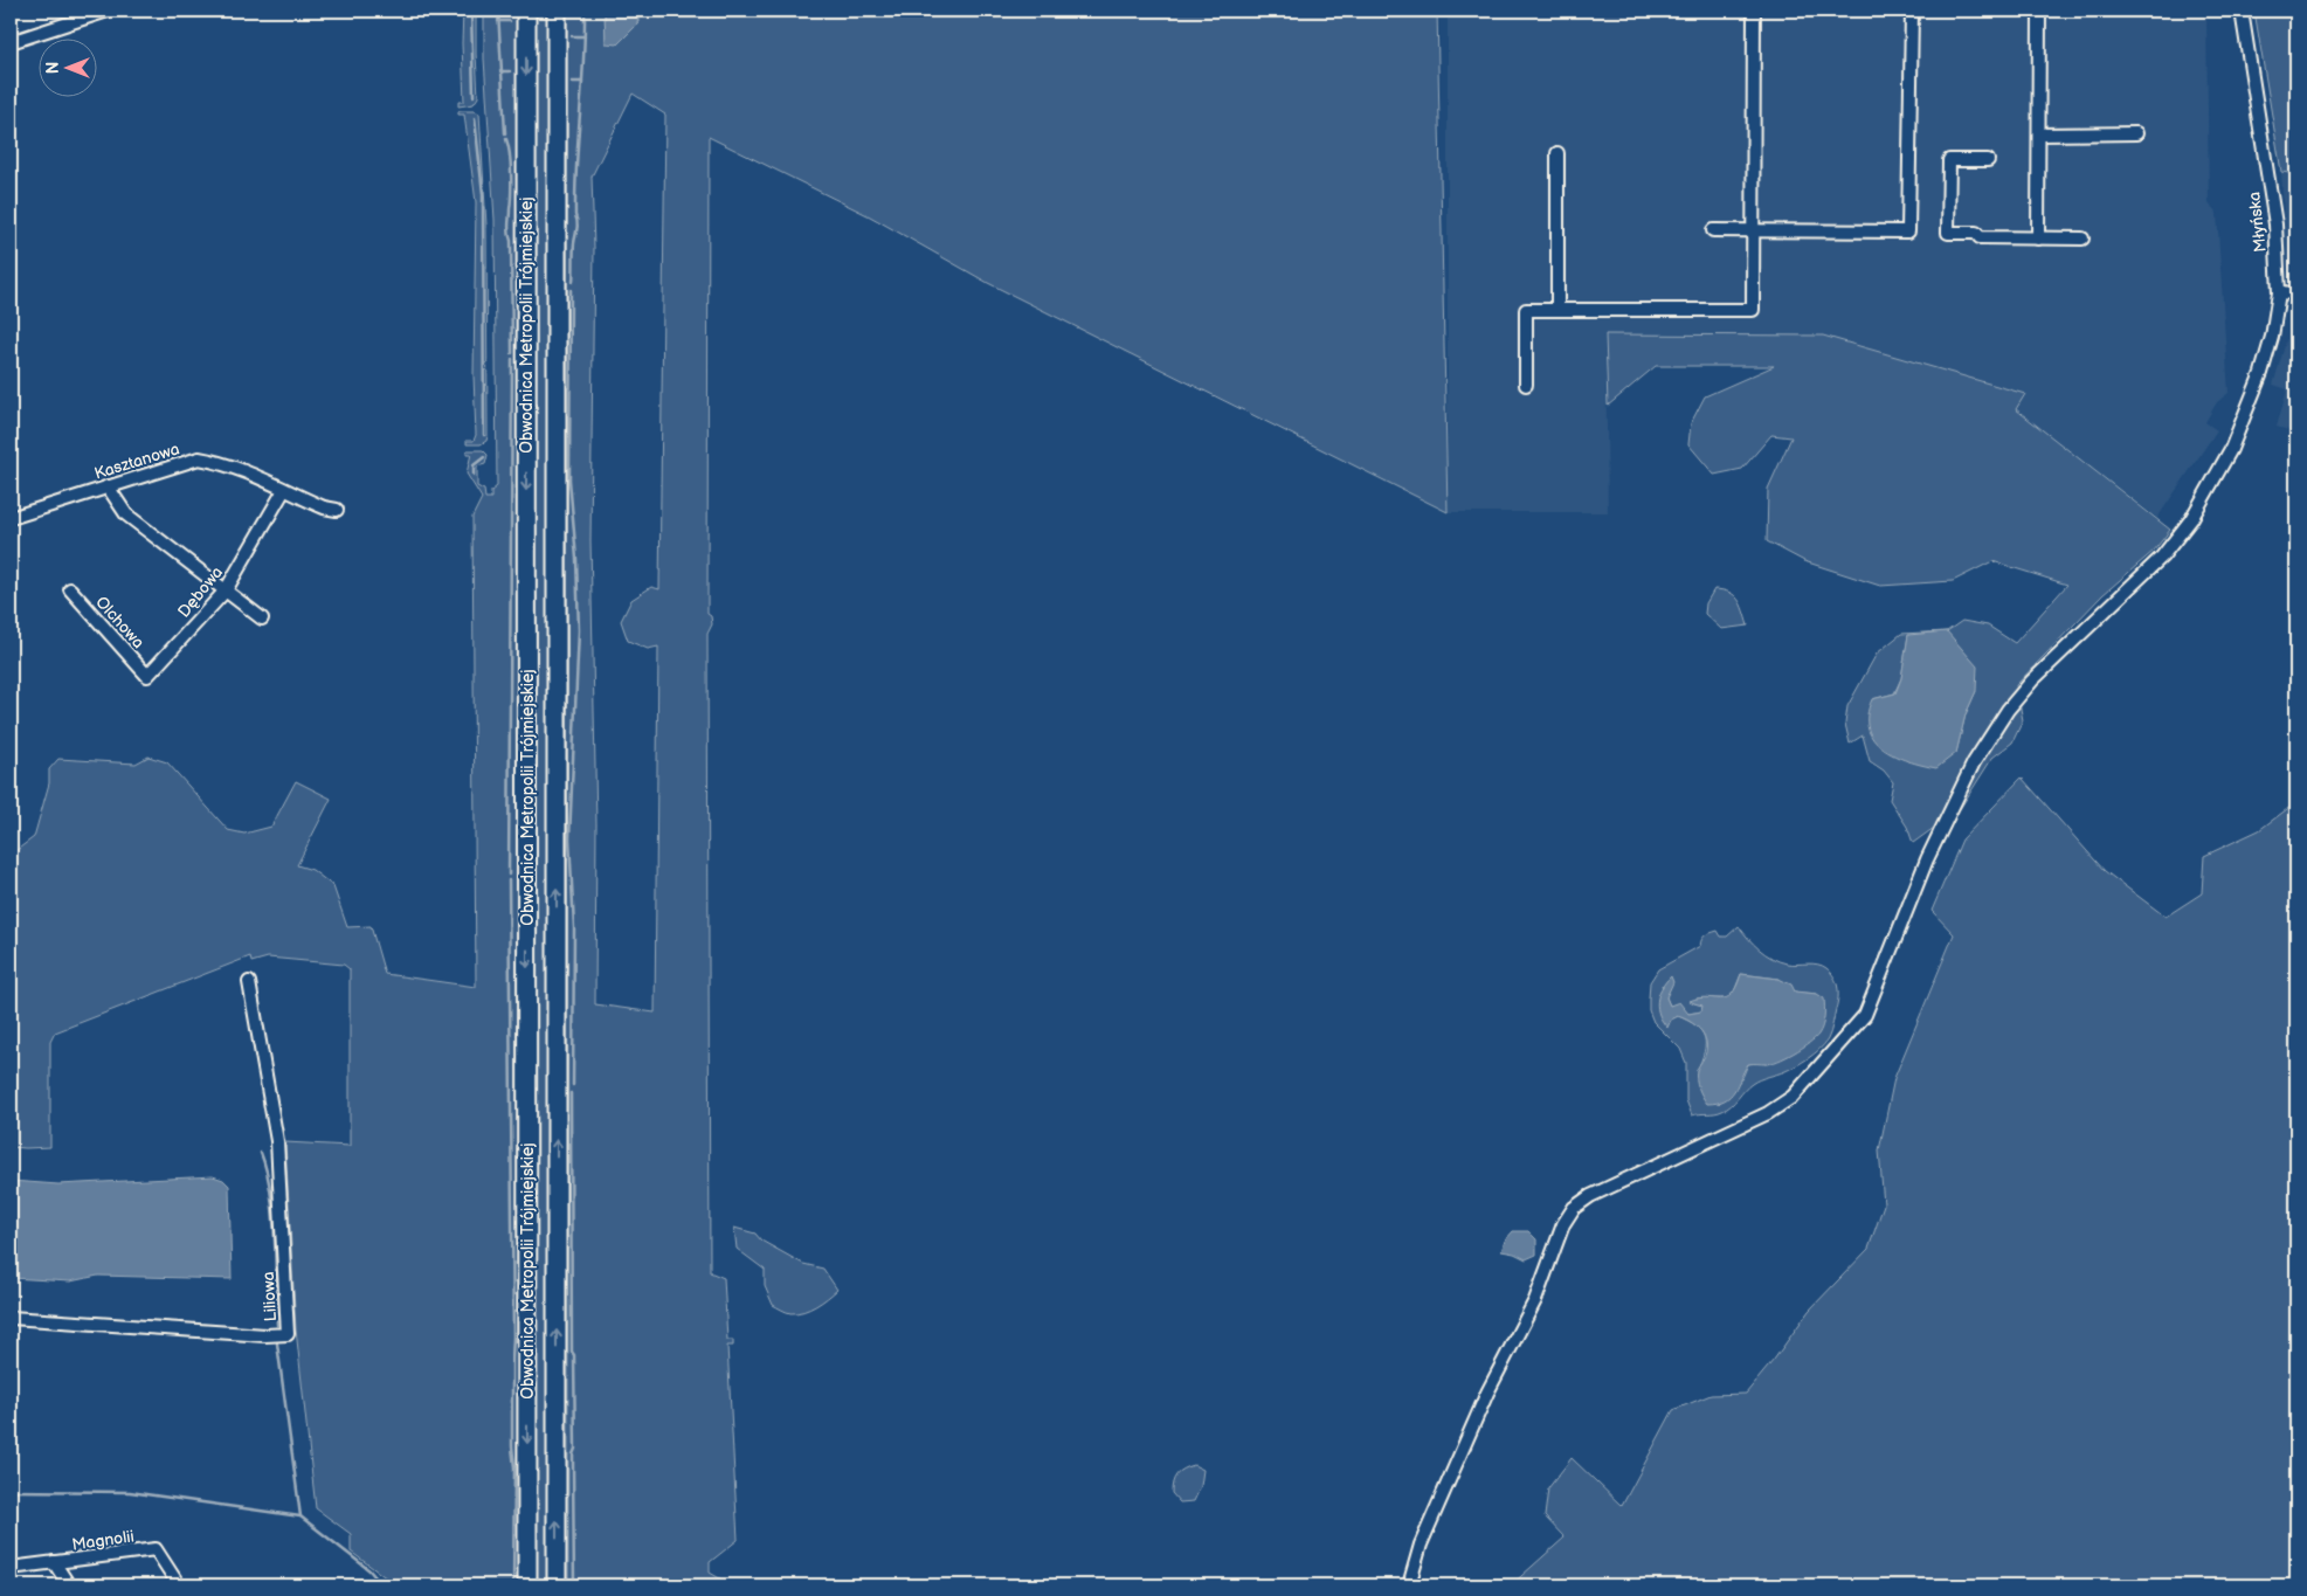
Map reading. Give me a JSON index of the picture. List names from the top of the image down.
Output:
{
  "streets": {
    "highway": ["Obwodnica Metropolii Trójmiejskiej"],
    "street": [
      "Młyńska",
      "Kasztanowa",
      "Dębowa",
      "Olchowa",
      "Liliowa",
      "Magnolii"
    ]
  },
  "crossings": [
    ["Kasztanowa", "Dębowa"],
    ["Dębowa", "Olchowa"]
  ],
  "north": "left"
}
